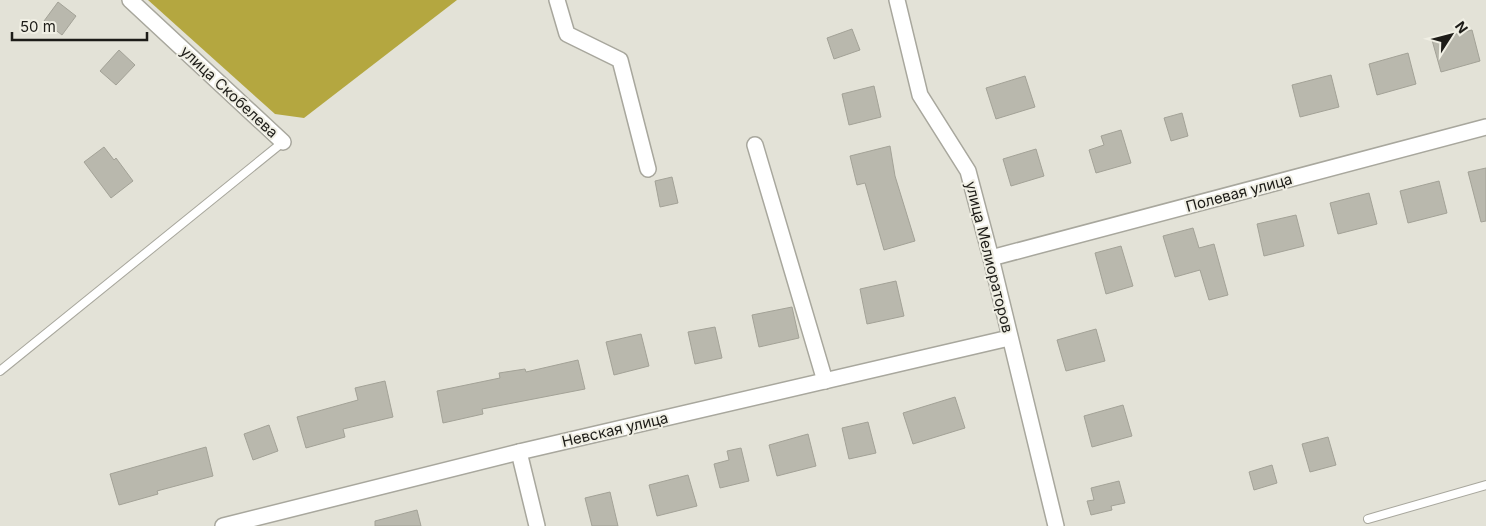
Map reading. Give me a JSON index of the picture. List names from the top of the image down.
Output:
{
  "streets": {
    "street": [
      "улица Скобелева",
      "Полевая улица",
      "улица Мелиораторов",
      "Невская улица"
    ]
  },
  "crossings": [
    ["Полевая улица", "улица Мелиораторов"],
    ["улица Мелиораторов", "Невская улица"]
  ],
  "scale_bar": "50 m",
  "north": "top right"
}
